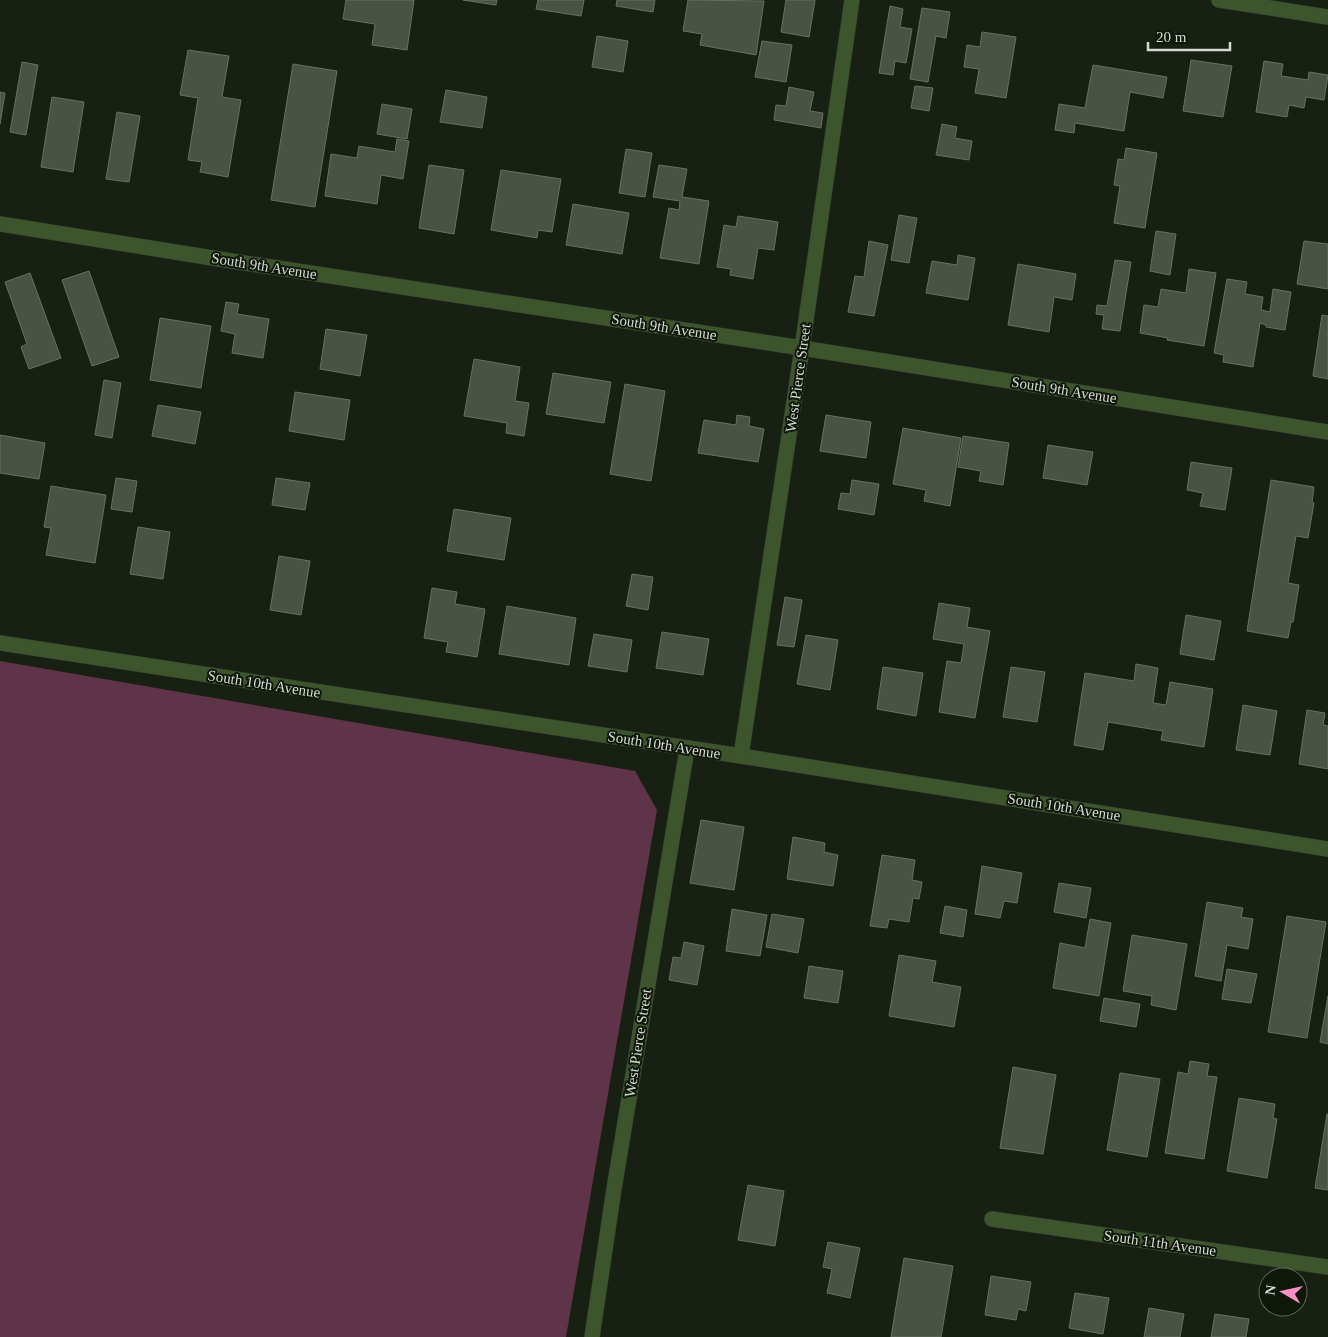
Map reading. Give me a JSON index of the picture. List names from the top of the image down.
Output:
{
  "streets": {
    "street": [
      "South 9th Avenue",
      "West Pierce Street",
      "South 10th Avenue",
      "South 11th Avenue"
    ]
  },
  "crossings": [
    ["South 9th Avenue", "West Pierce Street"],
    ["West Pierce Street", "South 10th Avenue"]
  ],
  "scale_bar": "20 m",
  "north": "left"
}
